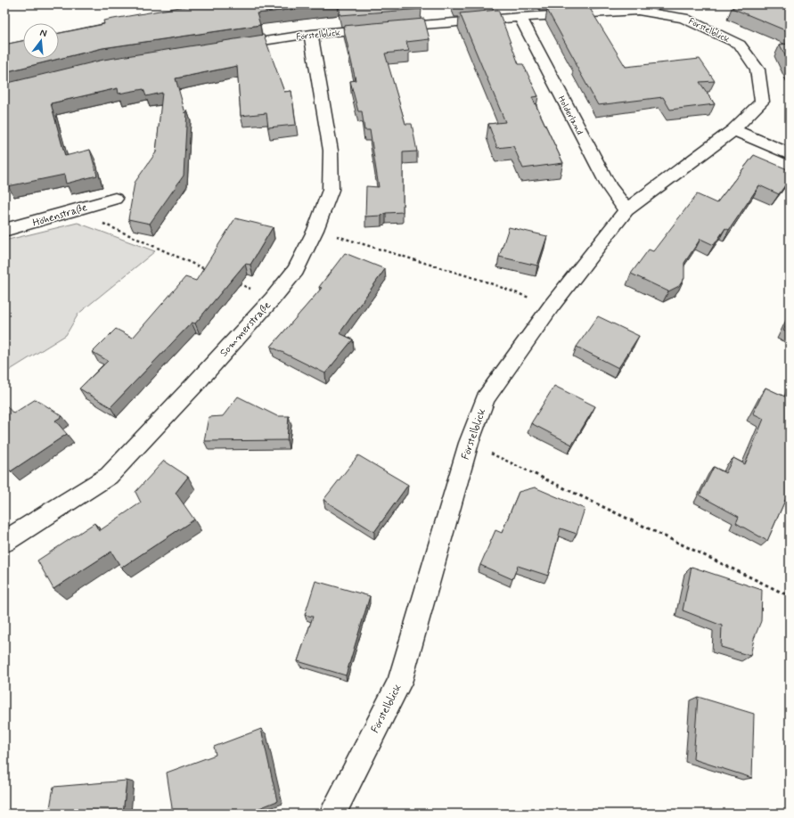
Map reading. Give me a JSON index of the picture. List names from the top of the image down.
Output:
{
  "streets": {
    "street": [
      "Förstelblick",
      "Holderland",
      "Höhenstraße",
      "Sommerstraße"
    ]
  },
  "crossings": [
    ["Förstelblick", "Holderland"],
    ["Förstelblick", "Sommerstraße"]
  ],
  "north": "top"
}
